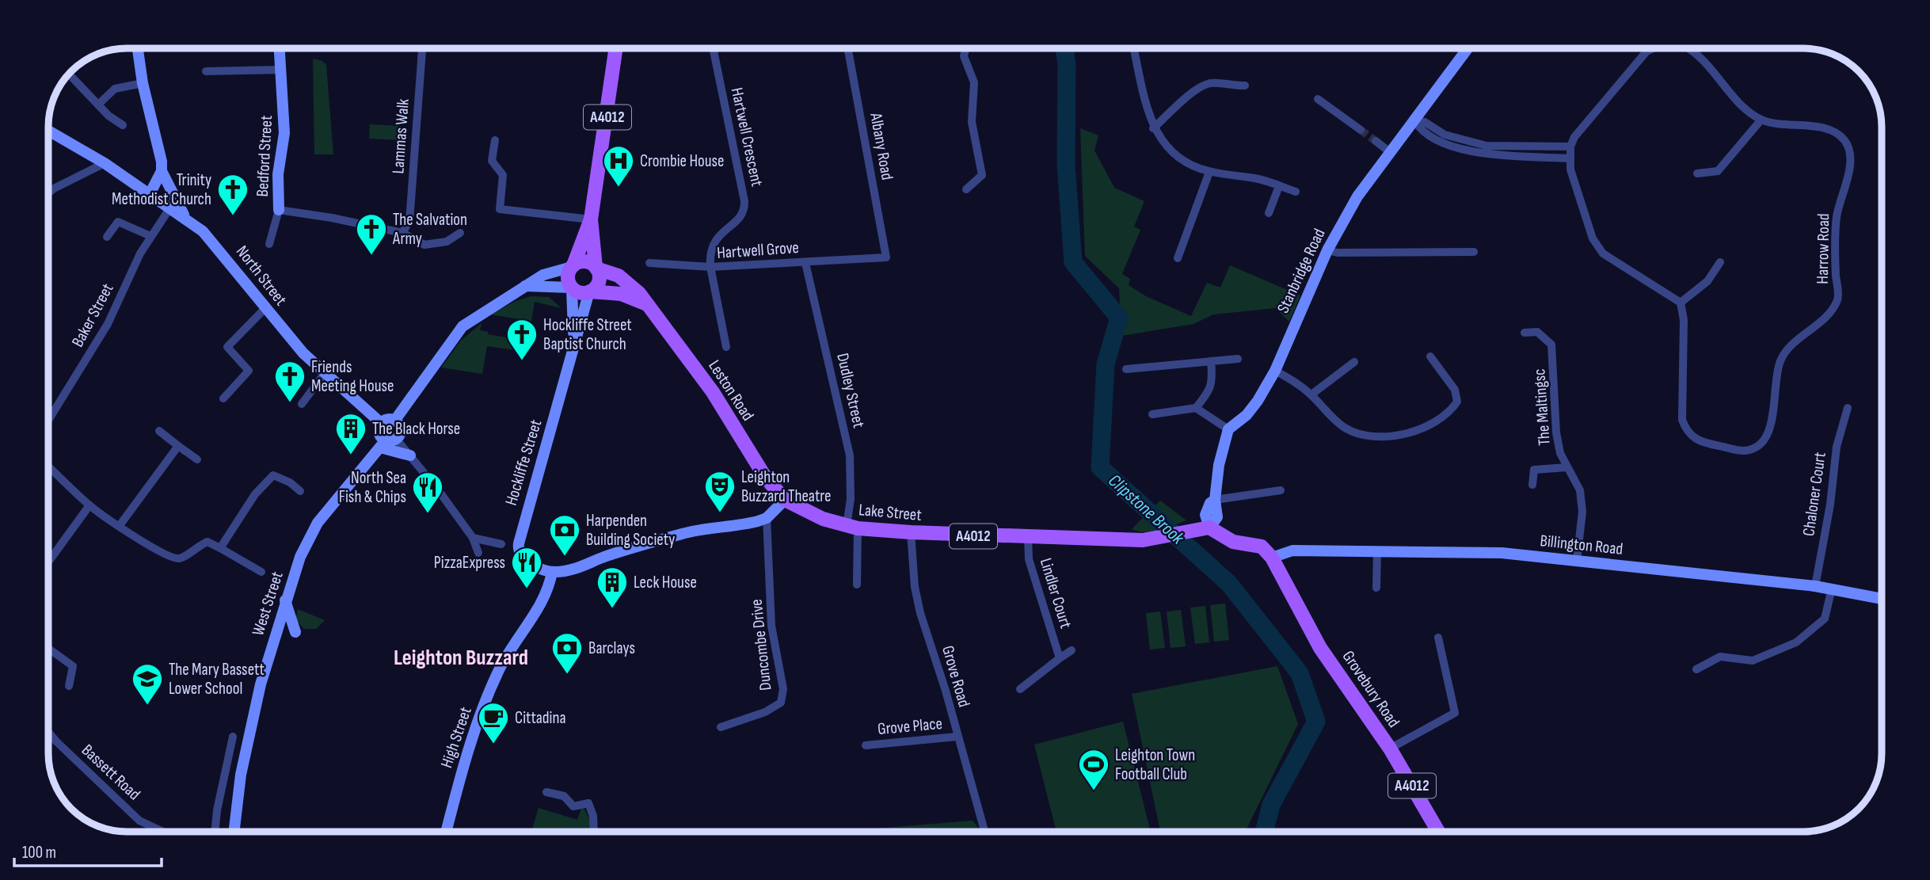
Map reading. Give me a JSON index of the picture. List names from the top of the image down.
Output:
{
  "streets": {
    "main road": [
      "A4012",
      "Leston Road",
      "Lake Street",
      "Grovebury Road"
    ],
    "street": [
      "Lammas Walk",
      "Hartwell Crescent",
      "Albany Road",
      "Bedford Street",
      "Harrow Road",
      "Hartwell Grove",
      "Stanbridge Road",
      "North Street",
      "Baker Street",
      "Dudley Street",
      "The Maltingsc",
      "Hockliffe Street",
      "Chaloner Court",
      "Billington Road",
      "Lindler Court",
      "West Street",
      "Duncombe Drive",
      "Grove Road",
      "Grove Place",
      "High Street",
      "Bassett Road"
    ]
  },
  "crossings": [
    ["A4012", "Leston Road"],
    ["A4012", "Hockliffe Street"],
    ["Hartwell Crescent", "Hartwell Grove"],
    ["Albany Road", "Hartwell Grove"],
    ["Hartwell Grove", "Dudley Street"],
    ["North Street", "Baker Street"],
    ["North Street", "West Street"],
    ["Leston Road", "Hockliffe Street"],
    ["Leston Road", "Lake Street"],
    ["Dudley Street", "Lake Street"],
    ["The Maltingsc", "Billington Road"],
    ["Hockliffe Street", "High Street"],
    ["Chaloner Court", "Billington Road"],
    ["Lake Street", "Lindler Court"],
    ["Lake Street", "Grove Road"],
    ["Billington Road", "Grovebury Road"],
    ["Grove Road", "Grove Place"]
  ],
  "districts": ["Leighton Buzzard"],
  "water": ["Clipstone Brook"],
  "places": {
    "hospital": ["Crombie House"],
    "church": [
      "Trinity Methodist Church",
      "The Salvation Army",
      "Hockliffe Street Baptist Church",
      "Friends Meeting House"
    ],
    "building": ["The Black Horse", "Leck House"],
    "theatre": ["Leighton Buzzard Theatre"],
    "restaurant": ["North Sea Fish & Chips", "PizzaExpress"],
    "bank": ["Harpenden Building Society", "Barclays"],
    "school or university": ["The Mary Bassett Lower School"],
    "cafe": ["Cittadina"],
    "sports": ["Leighton Town Football Club"]
  },
  "scale_bar": "100 m"
}
